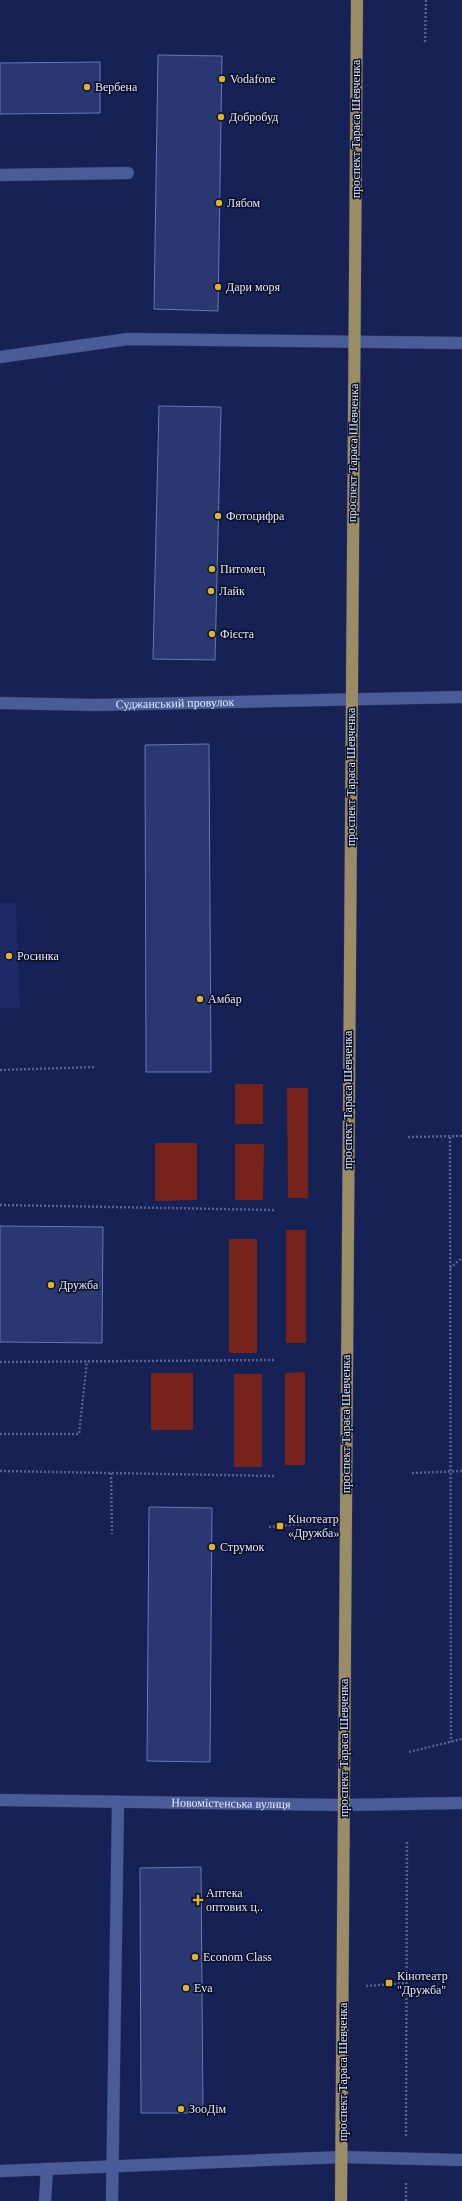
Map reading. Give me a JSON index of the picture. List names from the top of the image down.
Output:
{
  "streets": {
    "main road": ["проспект Тараса Шевченка"],
    "street": ["Суджанський провулок", "Новомістенська вулиця"]
  },
  "crossings": [
    ["проспект Тараса Шевченка", "Суджанський провулок"],
    ["проспект Тараса Шевченка", "Новомістенська вулиця"]
  ],
  "places": {
    "other": [
      "Vodafone",
      "Вербена",
      "Добробуд",
      "Лябом",
      "Дари моря",
      "Фотоцифра",
      "Питомец",
      "Лайк",
      "Фієста",
      "Росинка",
      "Амбар",
      "Дружба",
      "Струмок",
      "Econom Class",
      "Eva",
      "ЗооДім"
    ],
    "transit": ["Кінотеатр «Дружба»", "Кінотеатр \"Дружба\""],
    "health": ["Аптека оптових ц.."]
  }
}
